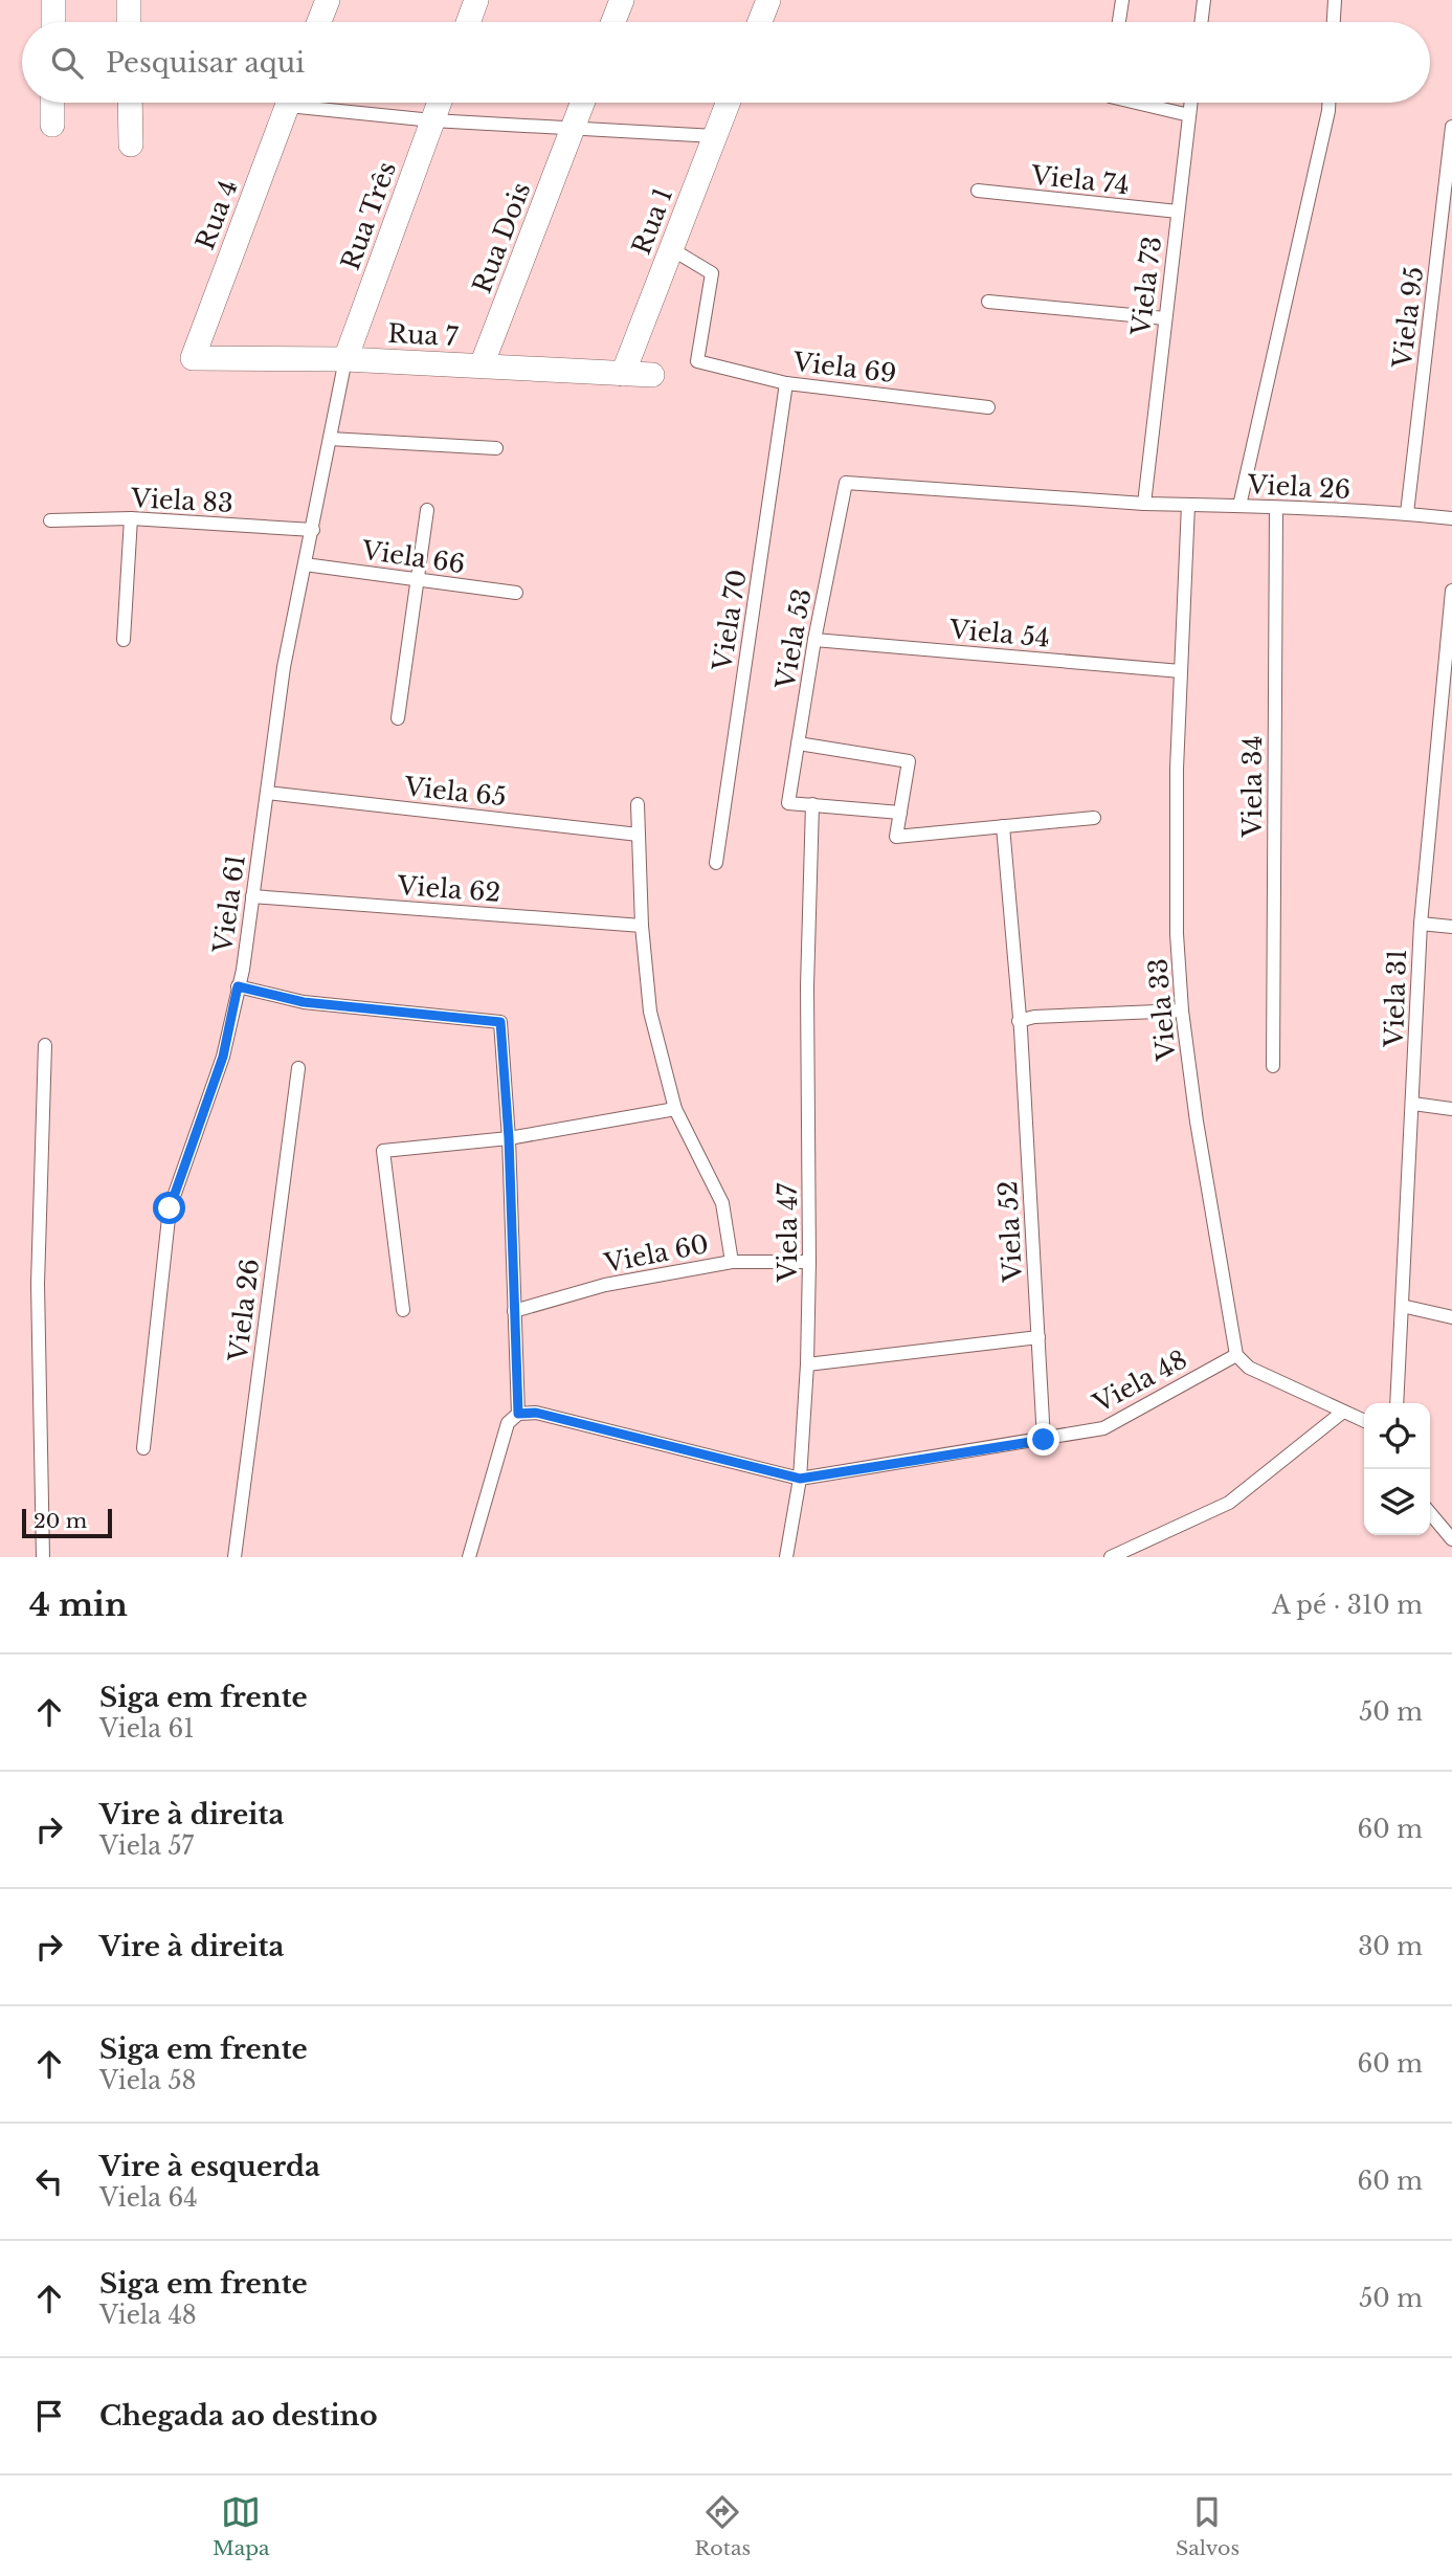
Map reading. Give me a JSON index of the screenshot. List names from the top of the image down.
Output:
{
  "streets": {
    "street": [
      "Rua 4",
      "Rua Três",
      "Rua 1",
      "Rua Dois",
      "Rua 7"
    ],
    "lane": [
      "Viela 74",
      "Viela 73",
      "Viela 95",
      "Viela 69",
      "Viela 26",
      "Viela 83",
      "Viela 66",
      "Viela 70",
      "Viela 54",
      "Viela 53",
      "Viela 34",
      "Viela 65",
      "Viela 62",
      "Viela 61",
      "Viela 31",
      "Viela 33",
      "Viela 52",
      "Viela 47",
      "Viela 60",
      "Viela 48"
    ]
  },
  "crossings": [
    ["Viela 74", "Viela 73"],
    ["Rua 4", "Rua 7"],
    ["Rua Três", "Rua 7"],
    ["Rua Três", "Viela 61"],
    ["Rua 1", "Rua 7"],
    ["Rua 1", "Viela 69"],
    ["Rua Dois", "Rua 7"],
    ["Viela 73", "Viela 26"],
    ["Viela 95", "Viela 26"],
    ["Rua 7", "Viela 61"],
    ["Viela 69", "Viela 70"],
    ["Viela 26", "Viela 53"],
    ["Viela 26", "Viela 34"],
    ["Viela 26", "Viela 33"],
    ["Viela 83", "Viela 61"],
    ["Viela 66", "Viela 61"],
    ["Viela 54", "Viela 53"],
    ["Viela 54", "Viela 33"],
    ["Viela 53", "Viela 47"],
    ["Viela 65", "Viela 61"],
    ["Viela 62", "Viela 61"],
    ["Viela 33", "Viela 48"],
    ["Viela 52", "Viela 48"],
    ["Viela 47", "Viela 60"],
    ["Viela 47", "Viela 48"]
  ],
  "scale_bar": "20 m",
  "page": {
    "search": "Pesquisar aqui",
    "scale": "20 m",
    "heading": ["4 min", "A pé · 310 m"],
    "list": [
      ["Siga em frente", "Viela 61", "50 m"],
      ["Vire à direita", "Viela 57", "60 m"],
      ["Vire à direita", "30 m"],
      ["Siga em frente", "Viela 58", "60 m"],
      ["Vire à esquerda", "Viela 64", "60 m"],
      ["Siga em frente", "Viela 48", "50 m"],
      "Chegada ao destino"
    ],
    "nav": ["Mapa", "Rotas", "Salvos"]
  }
}
